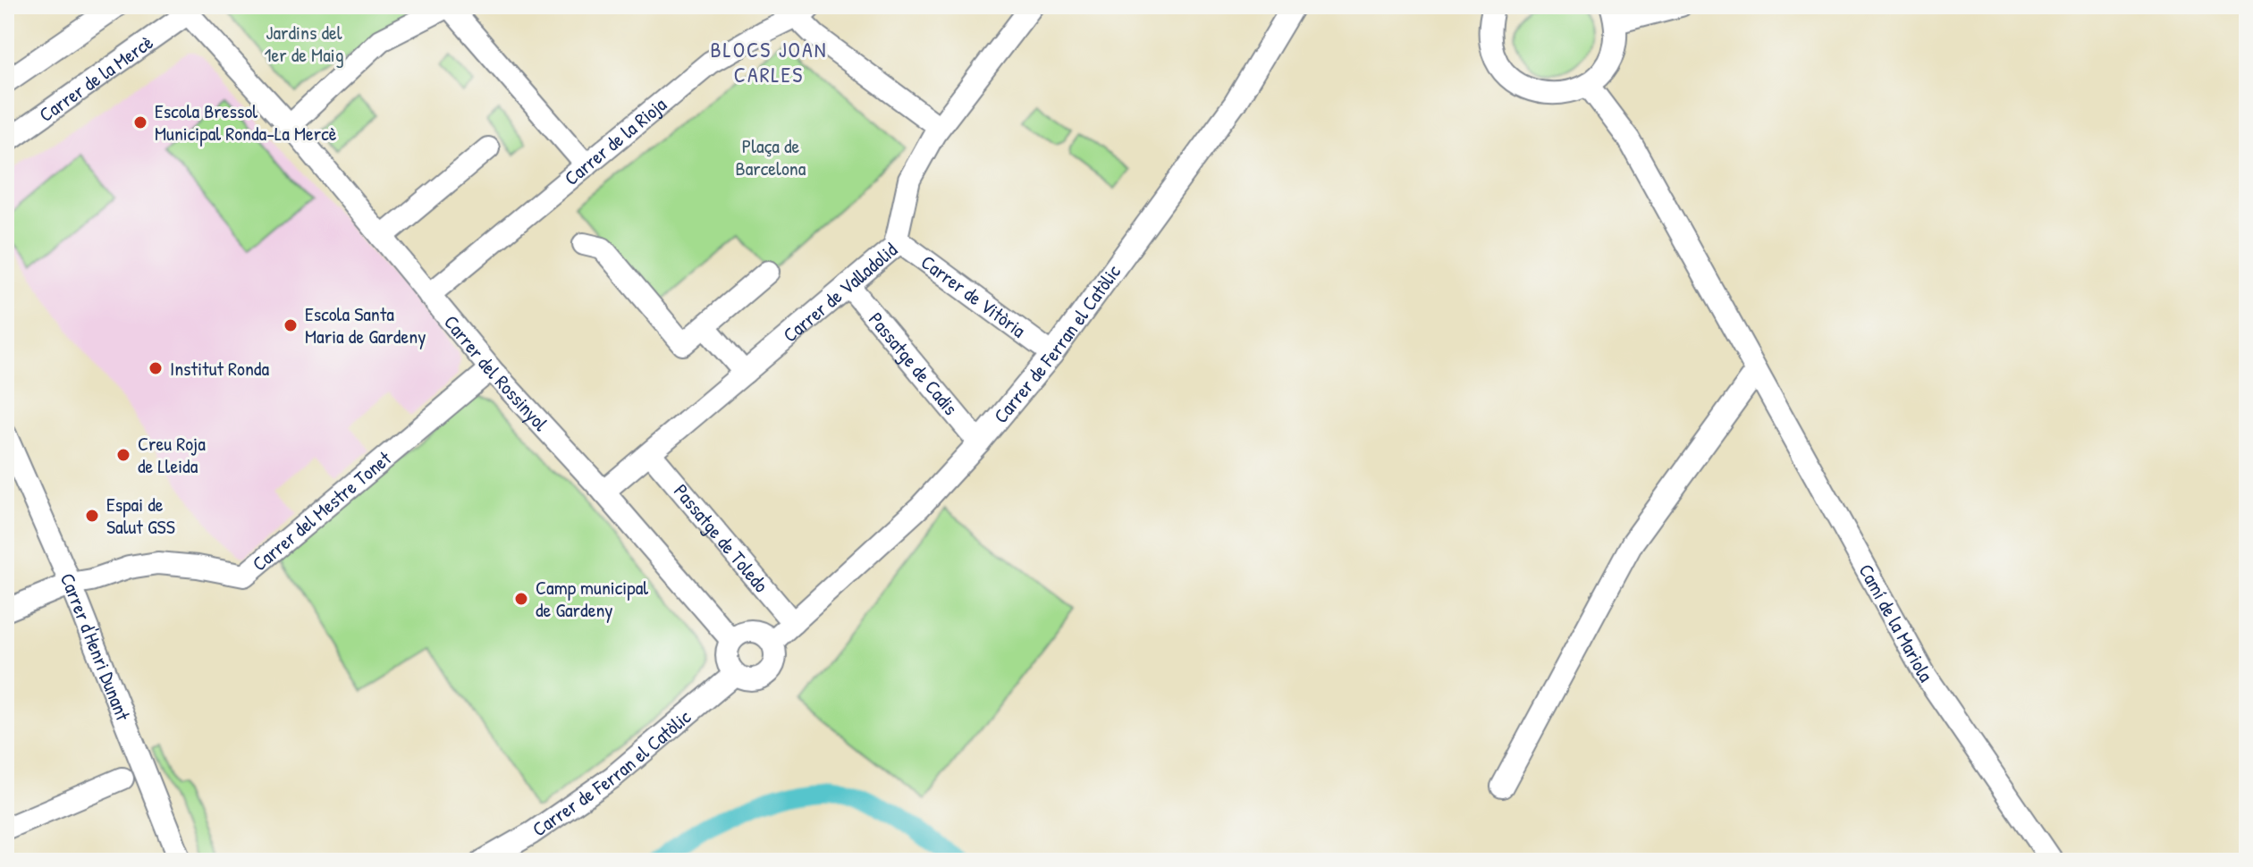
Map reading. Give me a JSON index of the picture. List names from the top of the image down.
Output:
{
  "streets": {
    "street": [
      "Carrer de la Mercè",
      "Carrer de la Rioja",
      "Carrer de Valladolid",
      "Carrer de Vitòria",
      "Carrer de Ferran el Catòlic",
      "Passatge de Cadis",
      "Carrer del Rossinyol",
      "Carrer del Mestre Tonet",
      "Passatge de Toledo",
      "Camí de la Mariola",
      "Carrer d'Henri Dunant"
    ]
  },
  "crossings": [
    ["Carrer de la Mercè", "Carrer del Rossinyol"],
    ["Carrer de la Rioja", "Carrer del Rossinyol"],
    ["Carrer de Valladolid", "Carrer de Vitòria"],
    ["Carrer de Valladolid", "Passatge de Cadis"],
    ["Carrer de Valladolid", "Carrer del Rossinyol"],
    ["Carrer de Valladolid", "Passatge de Toledo"],
    ["Carrer de Vitòria", "Carrer de Ferran el Catòlic"],
    ["Carrer de Ferran el Catòlic", "Passatge de Cadis"],
    ["Carrer de Ferran el Catòlic", "Carrer del Rossinyol"],
    ["Carrer de Ferran el Catòlic", "Passatge de Toledo"],
    ["Carrer del Rossinyol", "Carrer del Mestre Tonet"],
    ["Carrer del Mestre Tonet", "Carrer d'Henri Dunant"]
  ],
  "districts": ["BLOCS JOAN CARLES"],
  "parks": ["Jardins del 1er de Maig", "Plaça de Barcelona"],
  "places": [
    "Escola Bressol Municipal Ronda-La Mercè",
    "Escola Santa Maria de Gardeny",
    "Institut Ronda",
    "Creu Roja de Lleida",
    "Espai de Salut GSS",
    "Camp municipal de Gardeny"
  ]
}
